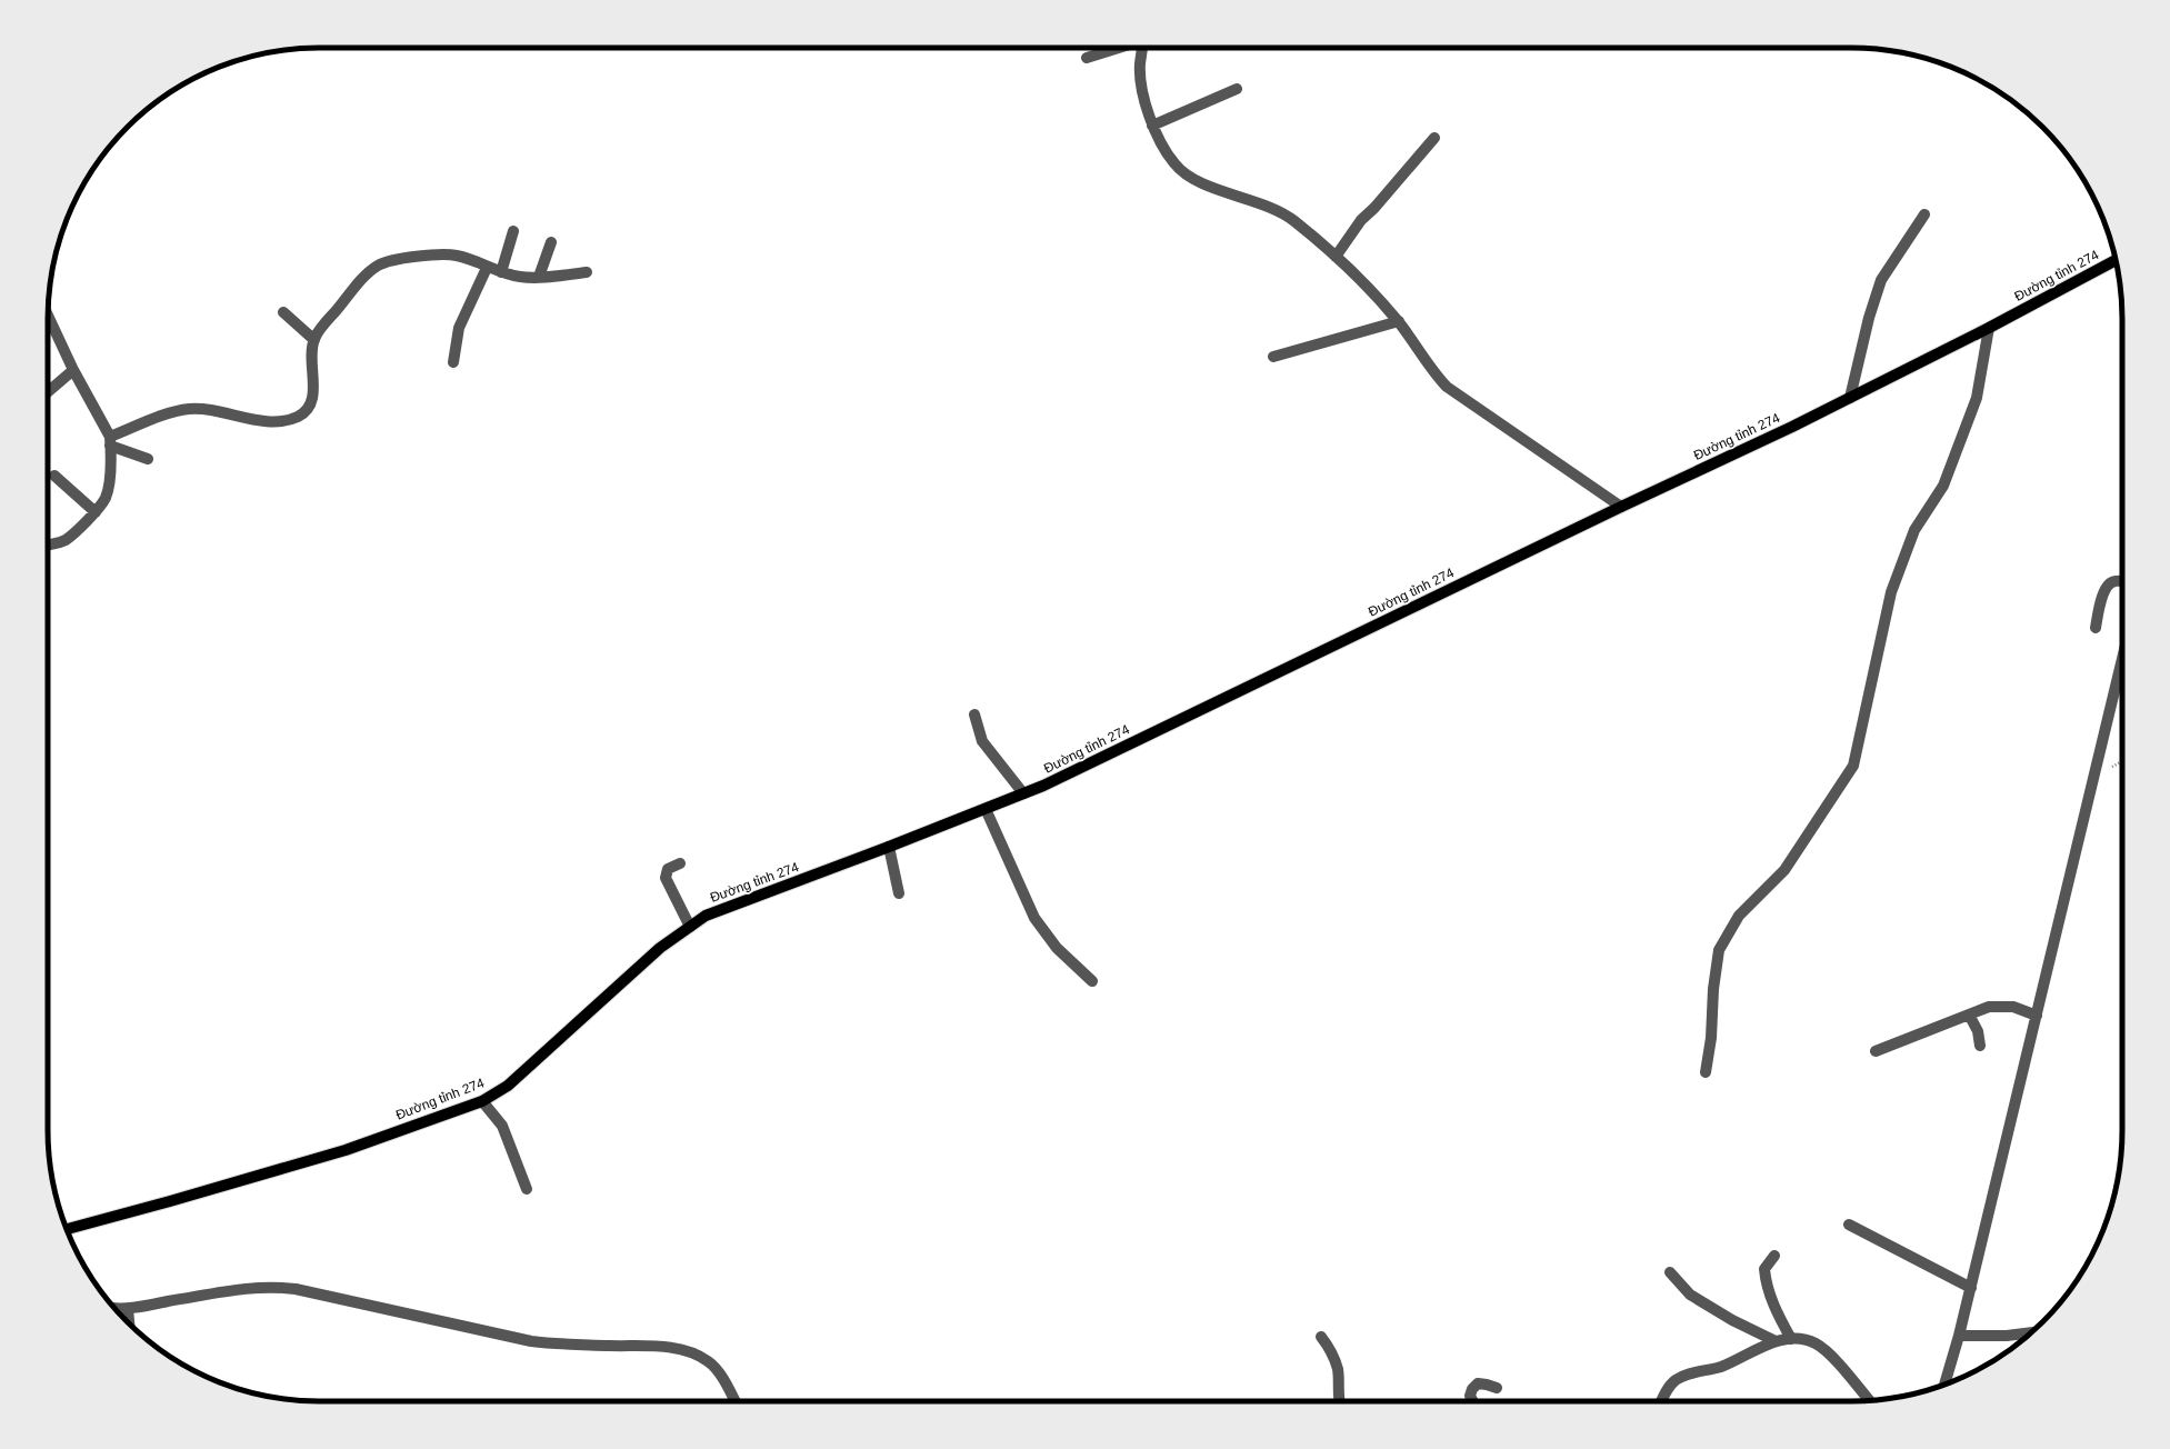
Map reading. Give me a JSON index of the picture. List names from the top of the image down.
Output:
{
  "streets": {
    "main road": ["Đường tỉnh 274"]
  }
}
